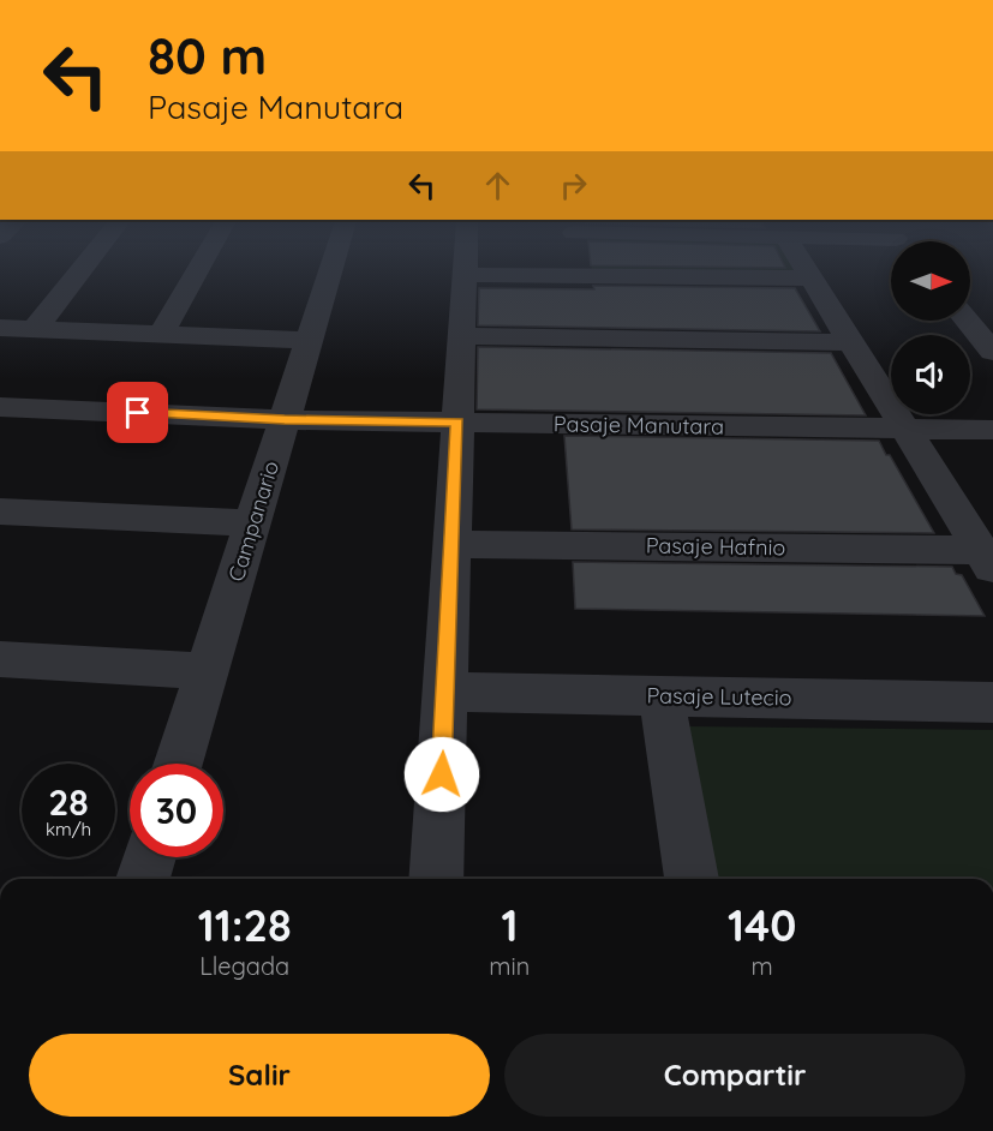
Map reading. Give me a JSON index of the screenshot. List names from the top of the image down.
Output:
{
  "streets": {
    "street": [
      "Pasaje Manutara",
      "Campanario",
      "Pasaje Hafnio",
      "Pasaje Lutecio"
    ]
  },
  "crossings": [
    ["Pasaje Manutara", "Campanario"]
  ],
  "north": "right",
  "page": {
    "turn": ["80 m", "Pasaje Manutara"],
    "speed": "28 km/h",
    "limit": "30",
    "eta": [
      "11:28",
      "Llegada",
      "1",
      "min",
      "140",
      "m"
    ],
    "buttons": ["Salir", "Compartir"]
  }
}
